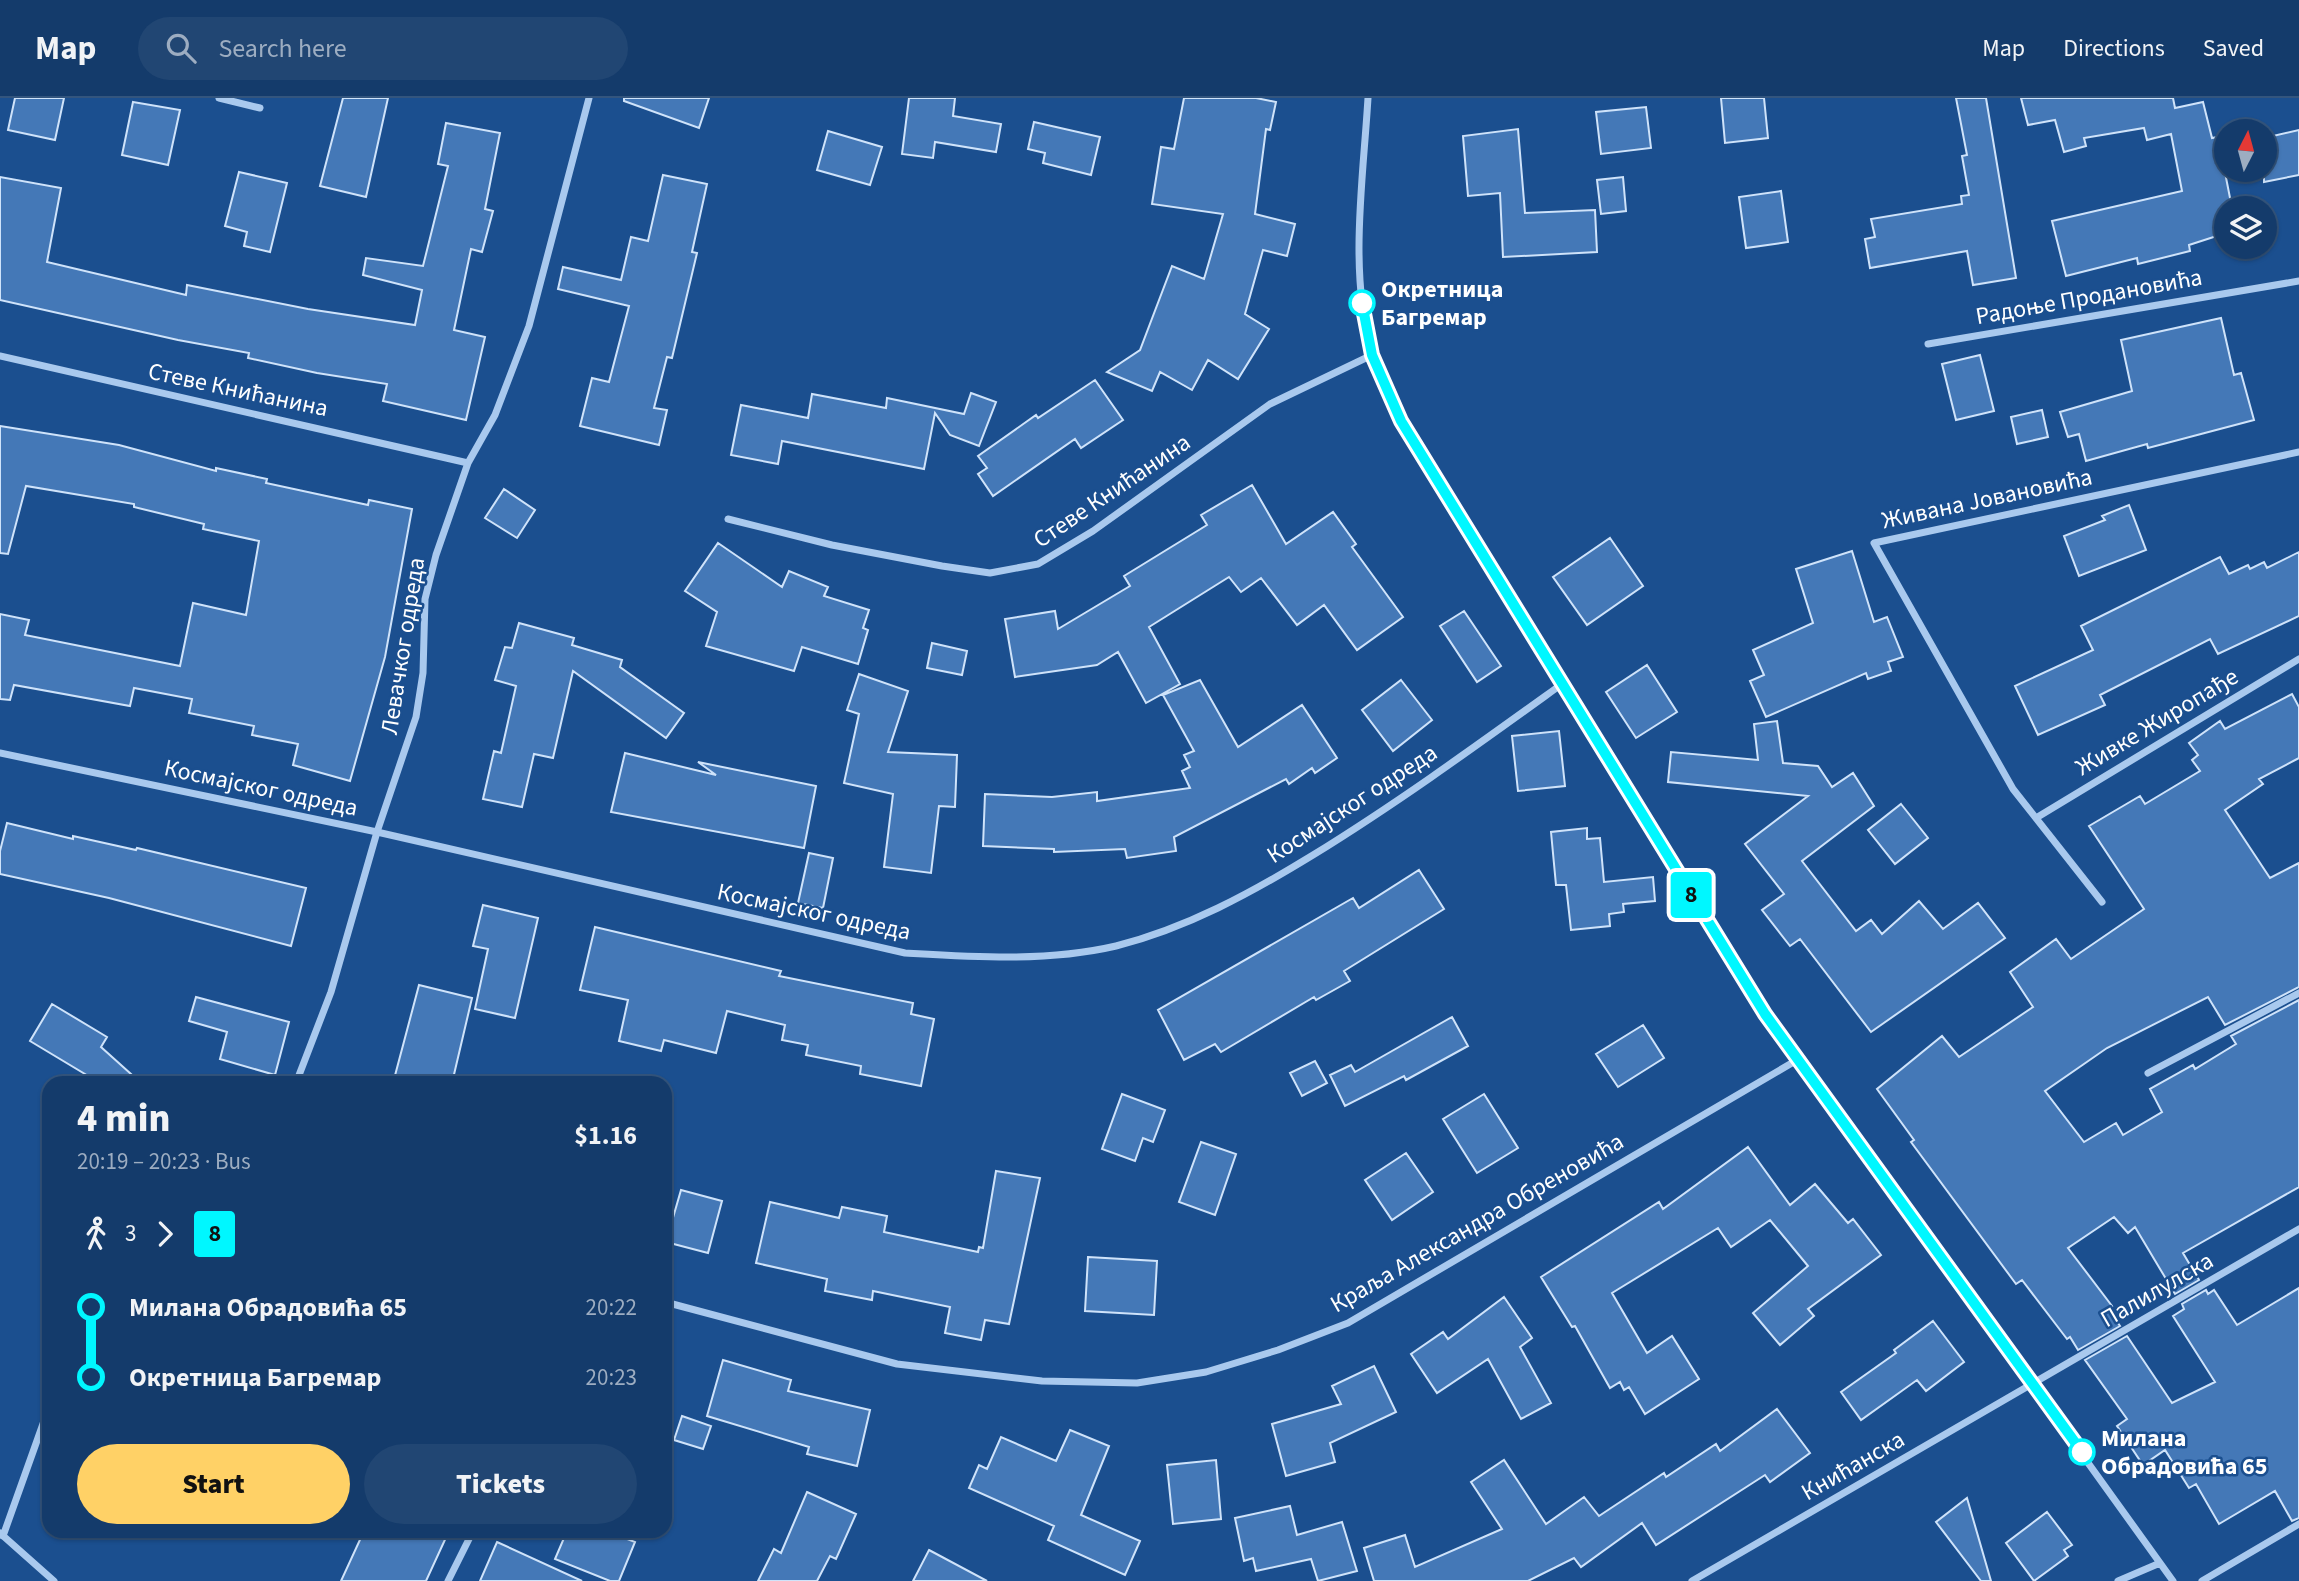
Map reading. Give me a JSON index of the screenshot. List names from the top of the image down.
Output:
{
  "streets": {
    "street": [
      "Радоње Продановића",
      "Стеве Книћанина",
      "Живана Јовановића",
      "Левачког одреда",
      "Живке Жиропађе",
      "Космајског одреда",
      "Краља Александра Обреновића",
      "Палилулска",
      "Книћанска"
    ]
  },
  "crossings": [
    ["Стеве Книћанина", "Левачког одреда"],
    ["Живана Јовановића", "Живке Жиропађе"],
    ["Левачког одреда", "Космајског одреда"],
    ["Палилулска", "Книћанска"]
  ],
  "places": ["Окретница Багремар", "Милана Обрадовића 65"],
  "lines": ["bus line 8"],
  "north": "top",
  "page": {
    "header": "Map",
    "search": "Search here",
    "nav": ["Map", "Directions", "Saved"],
    "on_map": "8",
    "heading": ["4 min", "20:19 – 20:23 · Bus", "$1.16"],
    "legs": ["3", "8"],
    "list": [
      {
        "name": "Милана Обрадовића 65",
        "value": "20:22"
      },
      {
        "name": "Окретница Багремар",
        "value": "20:23"
      }
    ],
    "buttons": ["Start", "Tickets"]
  }
}
